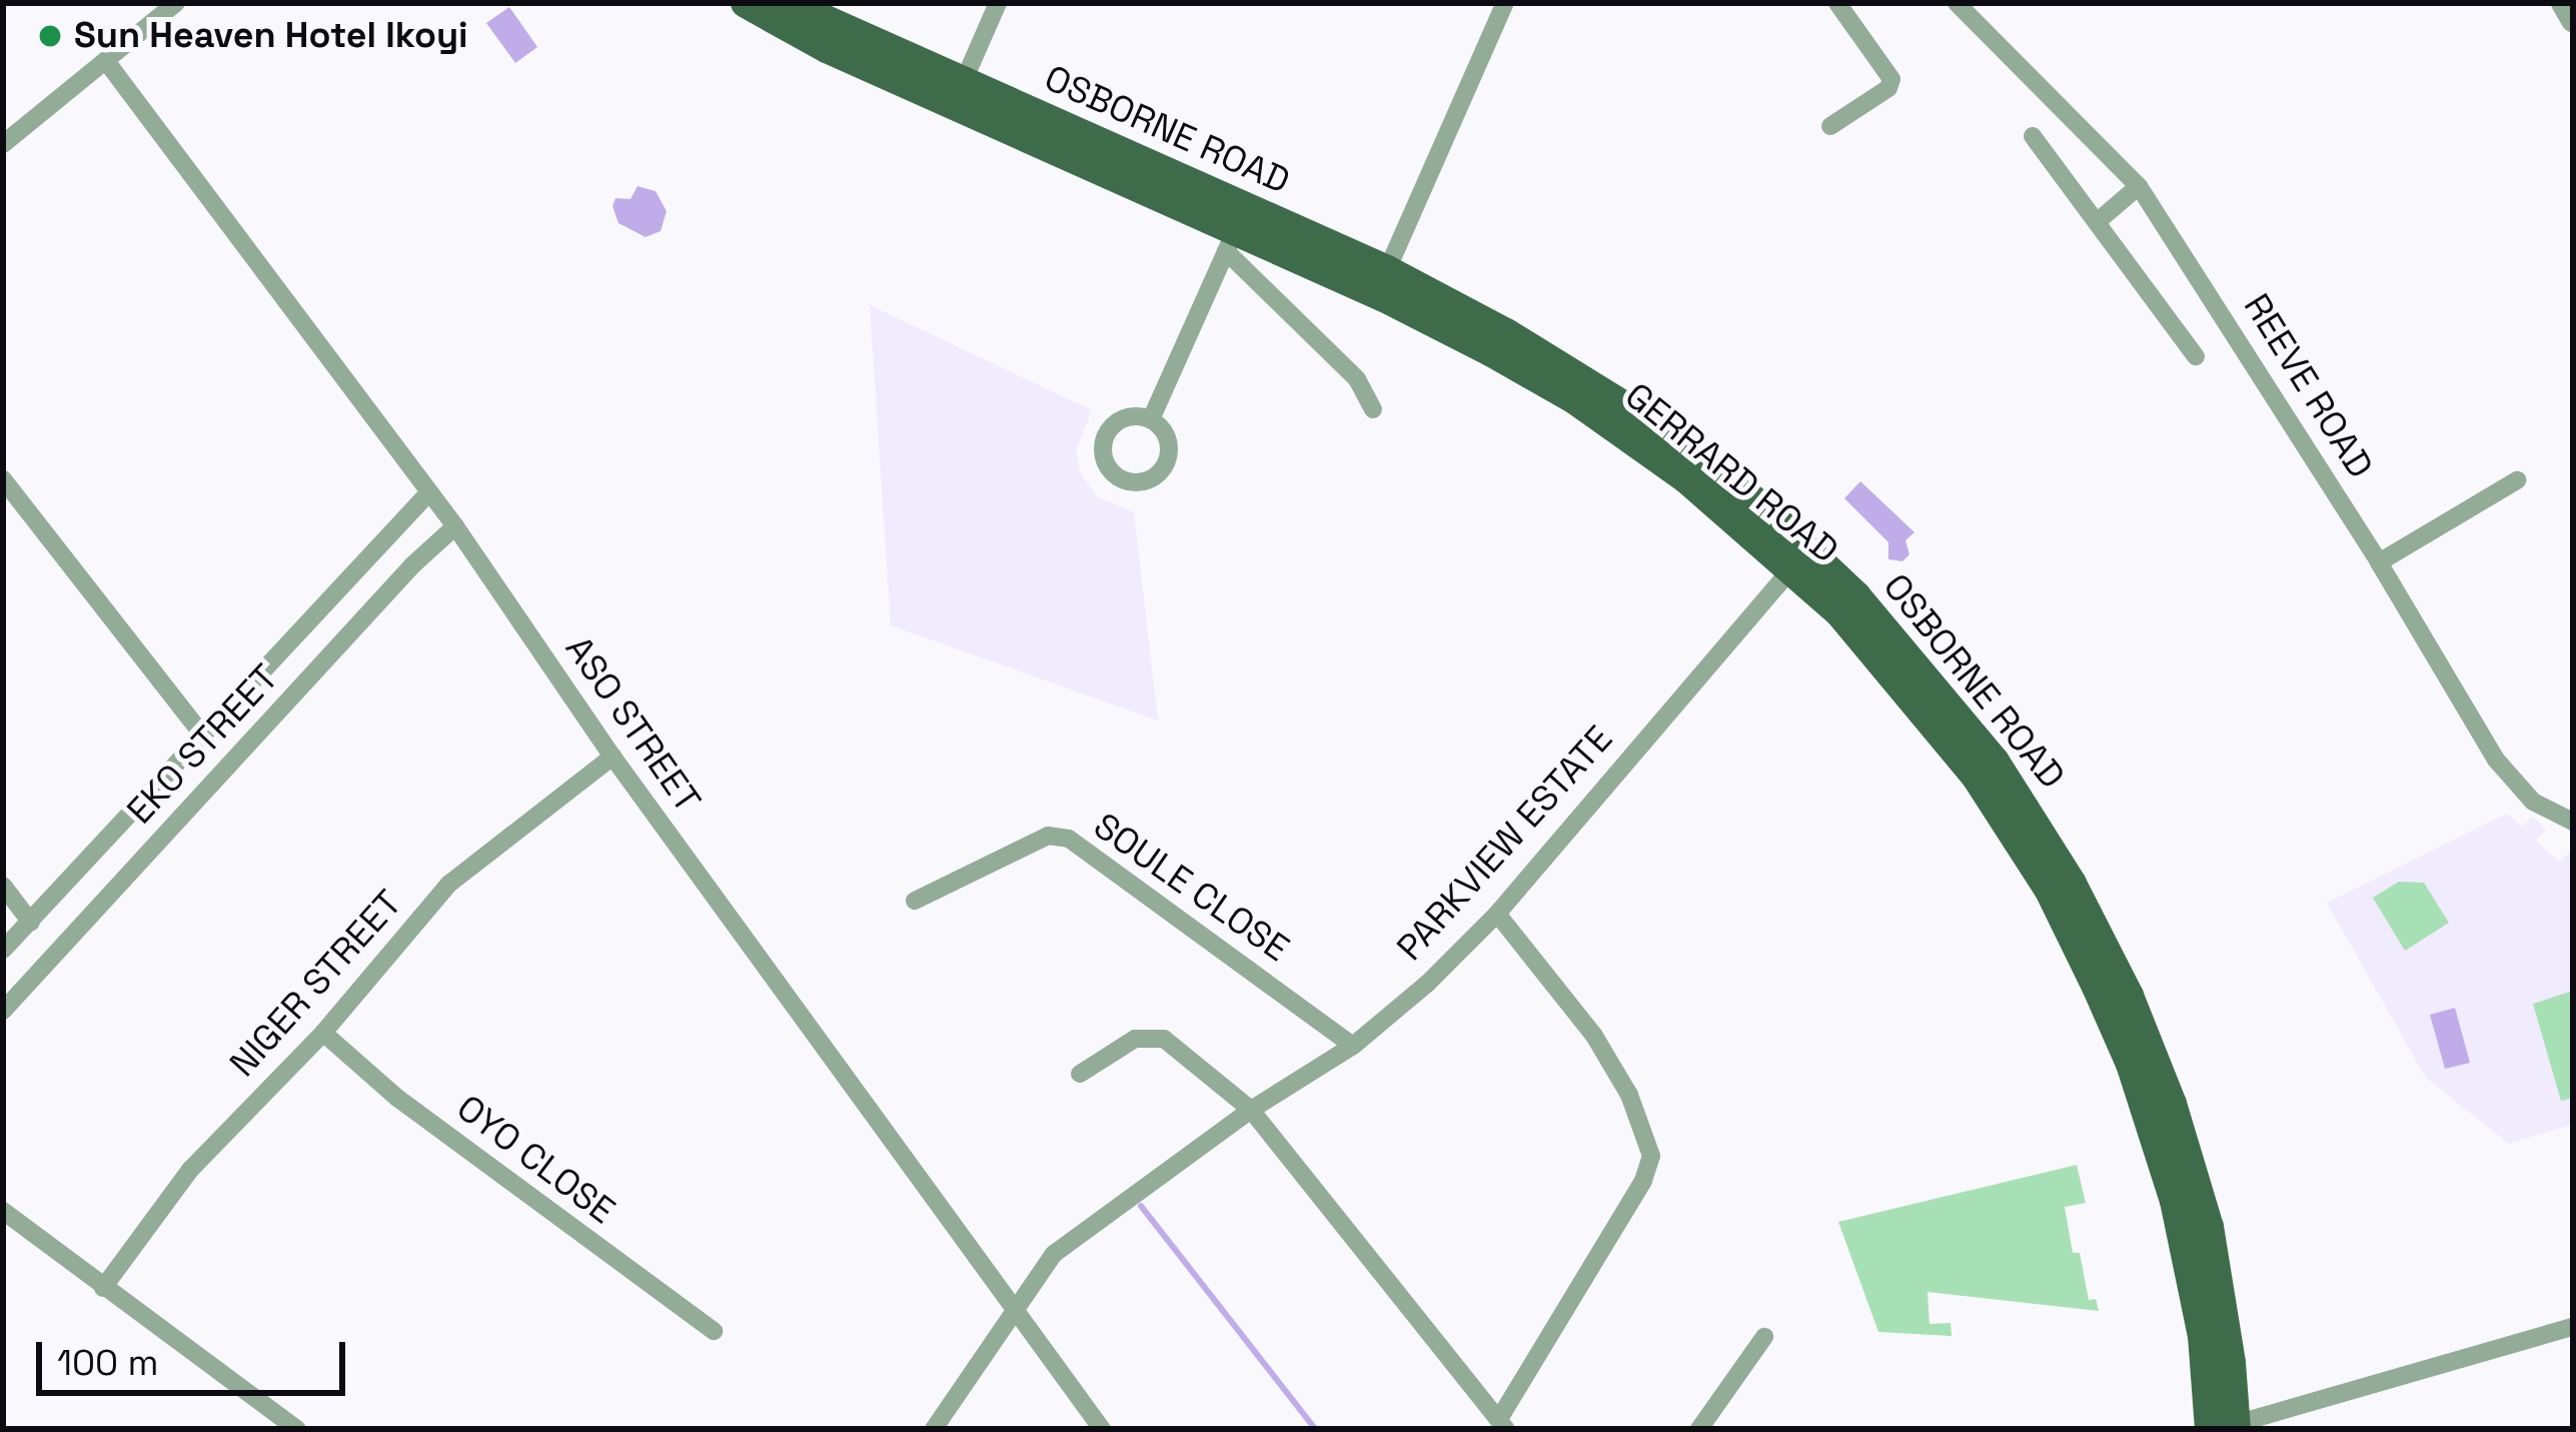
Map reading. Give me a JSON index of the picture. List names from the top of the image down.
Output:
{
  "streets": {
    "main road": ["OSBORNE ROAD", "GERRARD ROAD"],
    "street": [
      "REEVE ROAD",
      "ASO STREET",
      "EKO STREET",
      "PARKVIEW ESTATE",
      "SOULE CLOSE",
      "NIGER STREET",
      "OYO CLOSE"
    ]
  },
  "crossings": [
    ["OSBORNE ROAD", "GERRARD ROAD"],
    ["GERRARD ROAD", "PARKVIEW ESTATE"],
    ["ASO STREET", "EKO STREET"],
    ["ASO STREET", "PARKVIEW ESTATE"],
    ["ASO STREET", "NIGER STREET"],
    ["PARKVIEW ESTATE", "SOULE CLOSE"],
    ["NIGER STREET", "OYO CLOSE"]
  ],
  "places": ["Sun Heaven Hotel Ikoyi"],
  "scale_bar": "100 m"
}
